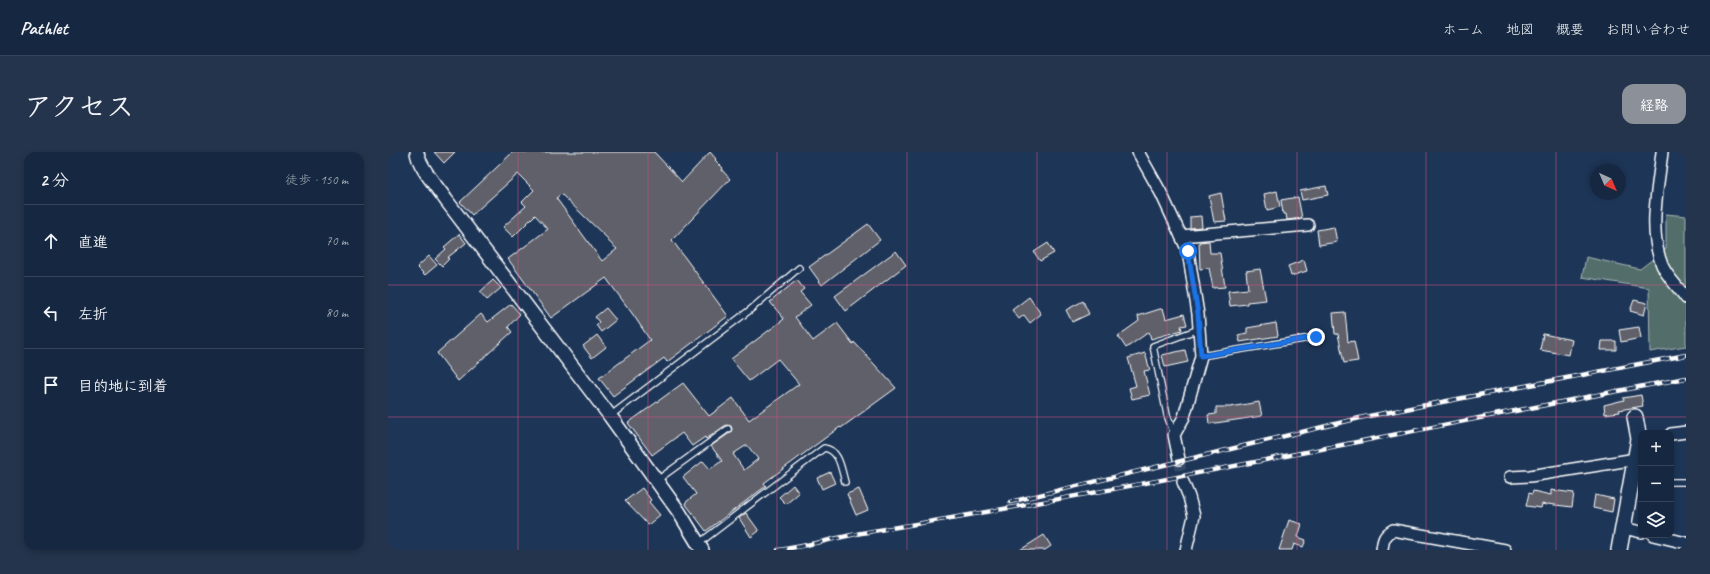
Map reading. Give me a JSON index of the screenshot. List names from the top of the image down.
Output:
{
  "north": "bottom right",
  "page": {
    "header": "Pathlet",
    "nav": [
      "ホーム",
      "地図",
      "概要",
      "お問い合わせ"
    ],
    "title": "アクセス",
    "buttons": "経路",
    "heading": ["2 分", "徒歩 · 150 m"],
    "list": [
      ["直進", "70 m"],
      ["左折", "80 m"],
      "目的地に到着"
    ],
    "map_buttons": ["+", "−"]
  }
}
